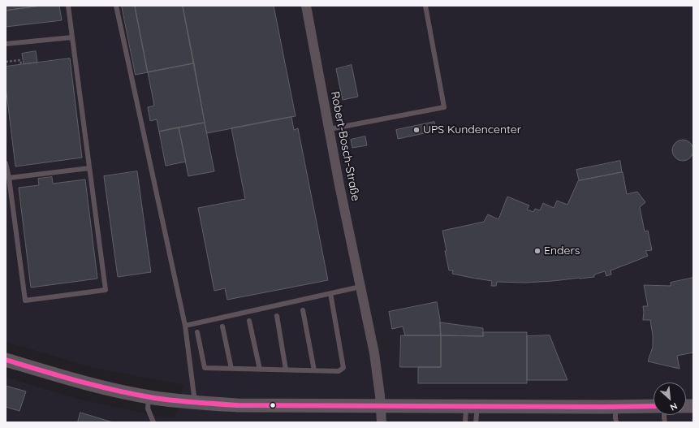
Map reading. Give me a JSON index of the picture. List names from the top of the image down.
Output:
{
  "streets": {
    "street": ["Robert-Bosch-Straße"]
  },
  "places": ["UPS Kundencenter", "Enders"],
  "north": "bottom right"
}
